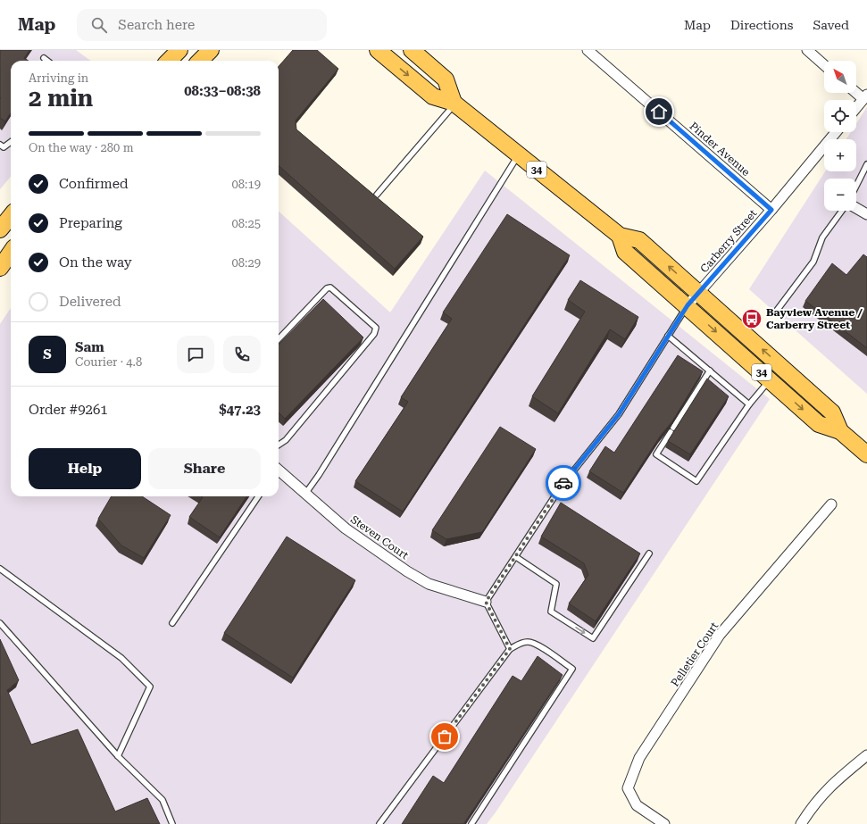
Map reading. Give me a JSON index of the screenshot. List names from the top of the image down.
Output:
{
  "streets": {
    "main road": ["34"],
    "street": [
      "Pinder Avenue",
      "Carberry Street",
      "Steven Court",
      "Pelletier Court"
    ]
  },
  "crossings": [
    ["Pinder Avenue", "Carberry Street"],
    ["34", "Carberry Street"]
  ],
  "places": {
    "bus stop": ["Bayview Avenue / Carberry Street"]
  },
  "north": "top left",
  "page": {
    "header": "Map",
    "search": "Search here",
    "nav": ["Map", "Directions", "Saved"],
    "map_buttons": ["+", "−"],
    "heading": ["2 min", "Arriving in", "08:33–08:38"],
    "panel": [
      "Sam",
      "Courier · 4.8",
      "Order #9261",
      "$47.23"
    ],
    "bar": "On the way · 280 m",
    "list": [
      ["Confirmed", "08:19"],
      ["Preparing", "08:25"],
      ["On the way", "08:29"],
      "Delivered"
    ],
    "round": "S",
    "buttons": ["Help", "Share"]
  }
}
